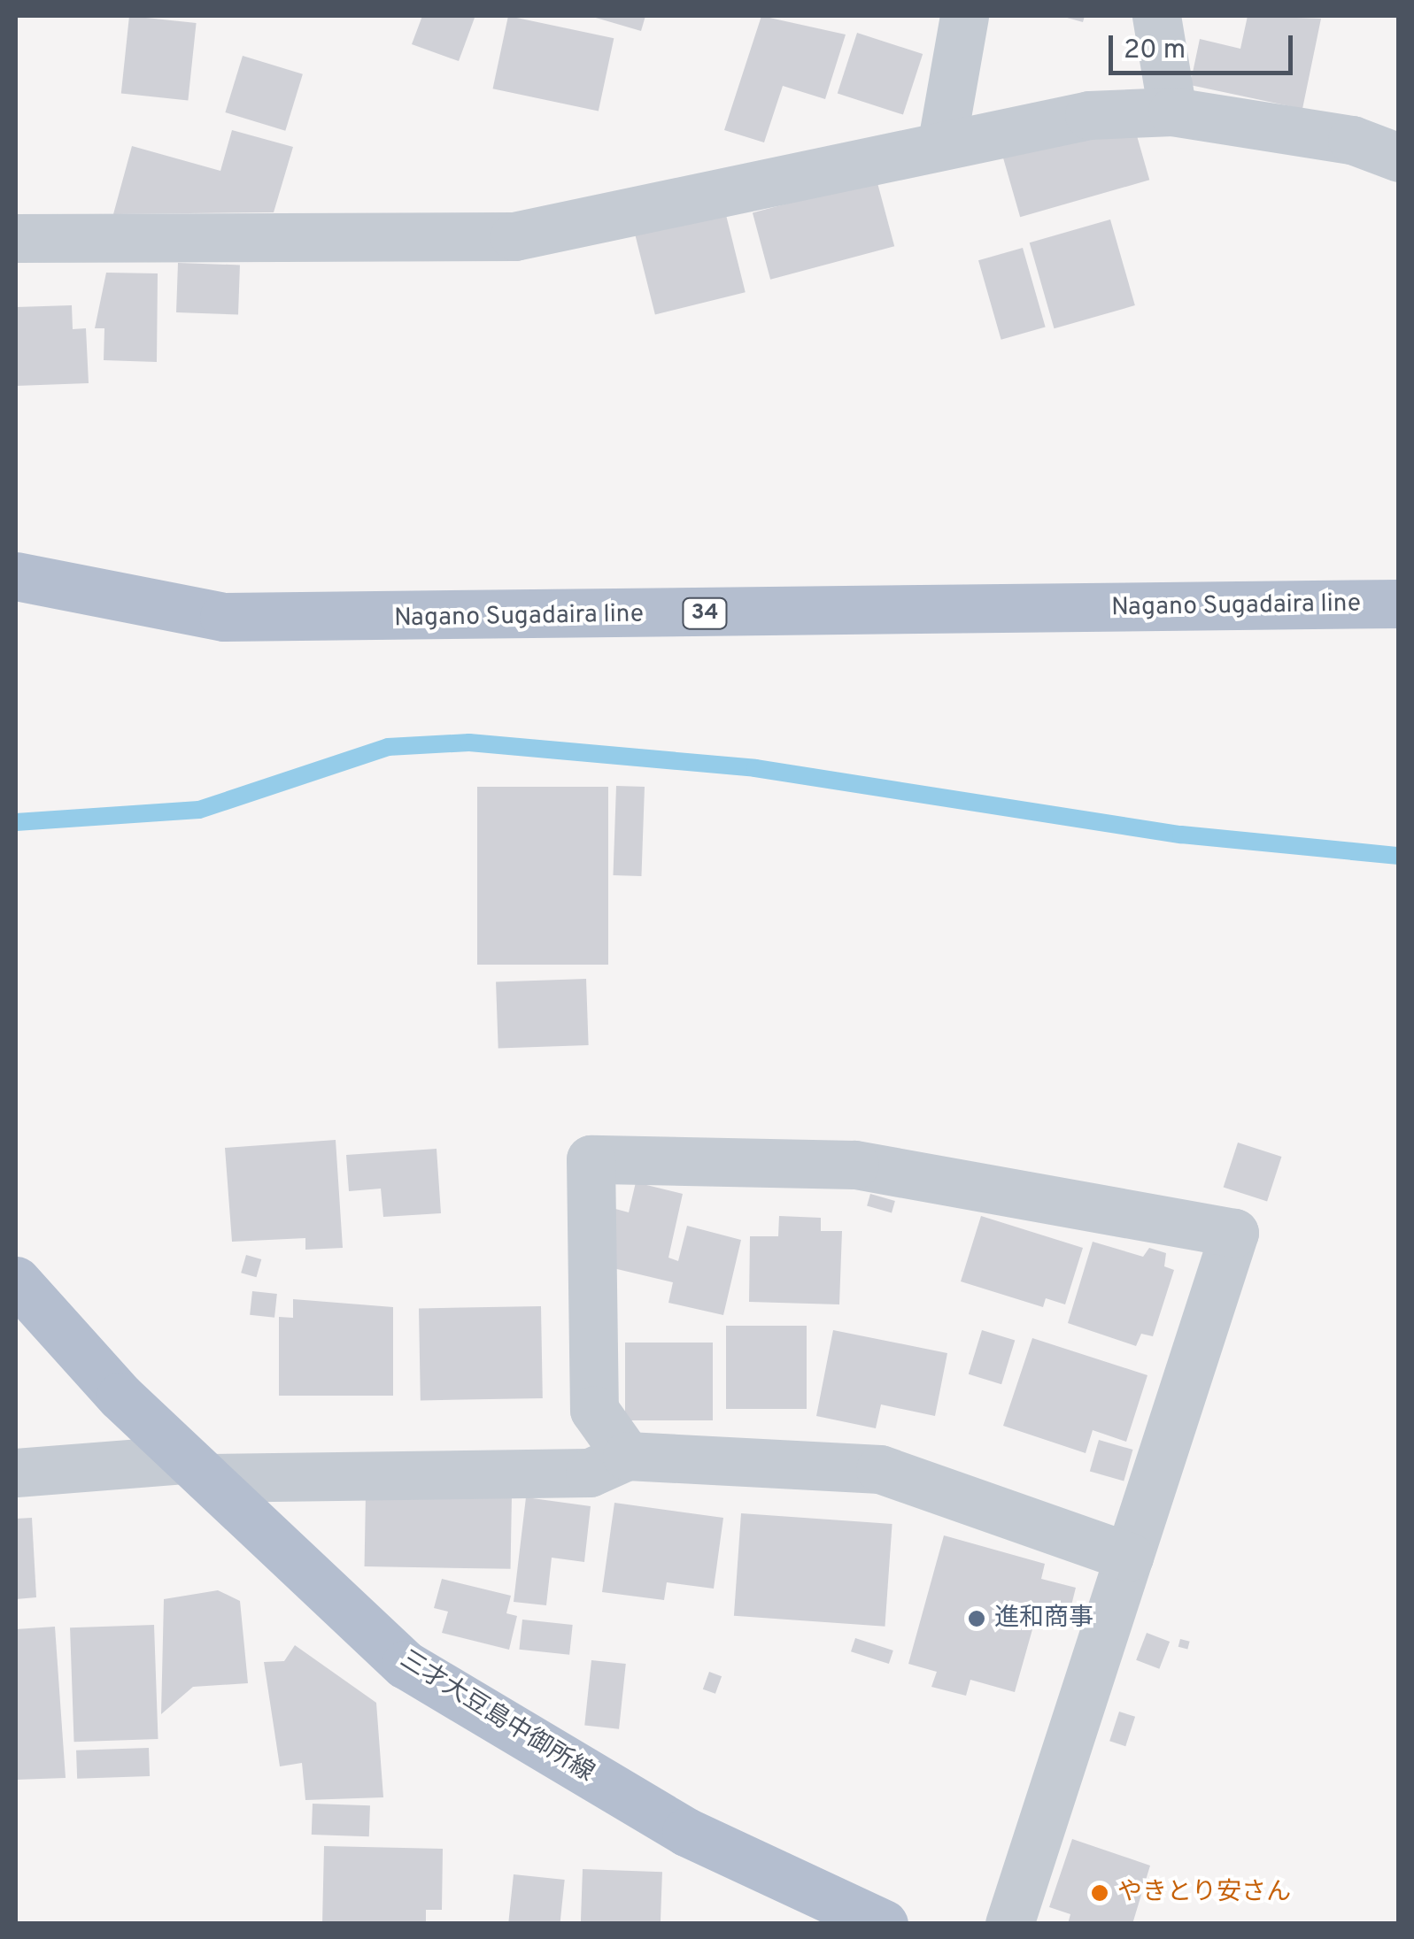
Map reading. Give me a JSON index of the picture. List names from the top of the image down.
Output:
{
  "streets": {
    "main road": ["Nagano Sugadaira line", "34", "三才大豆島中御所線"]
  },
  "places": ["進和商事", "やきとり安さん"],
  "scale_bar": "20 m"
}
